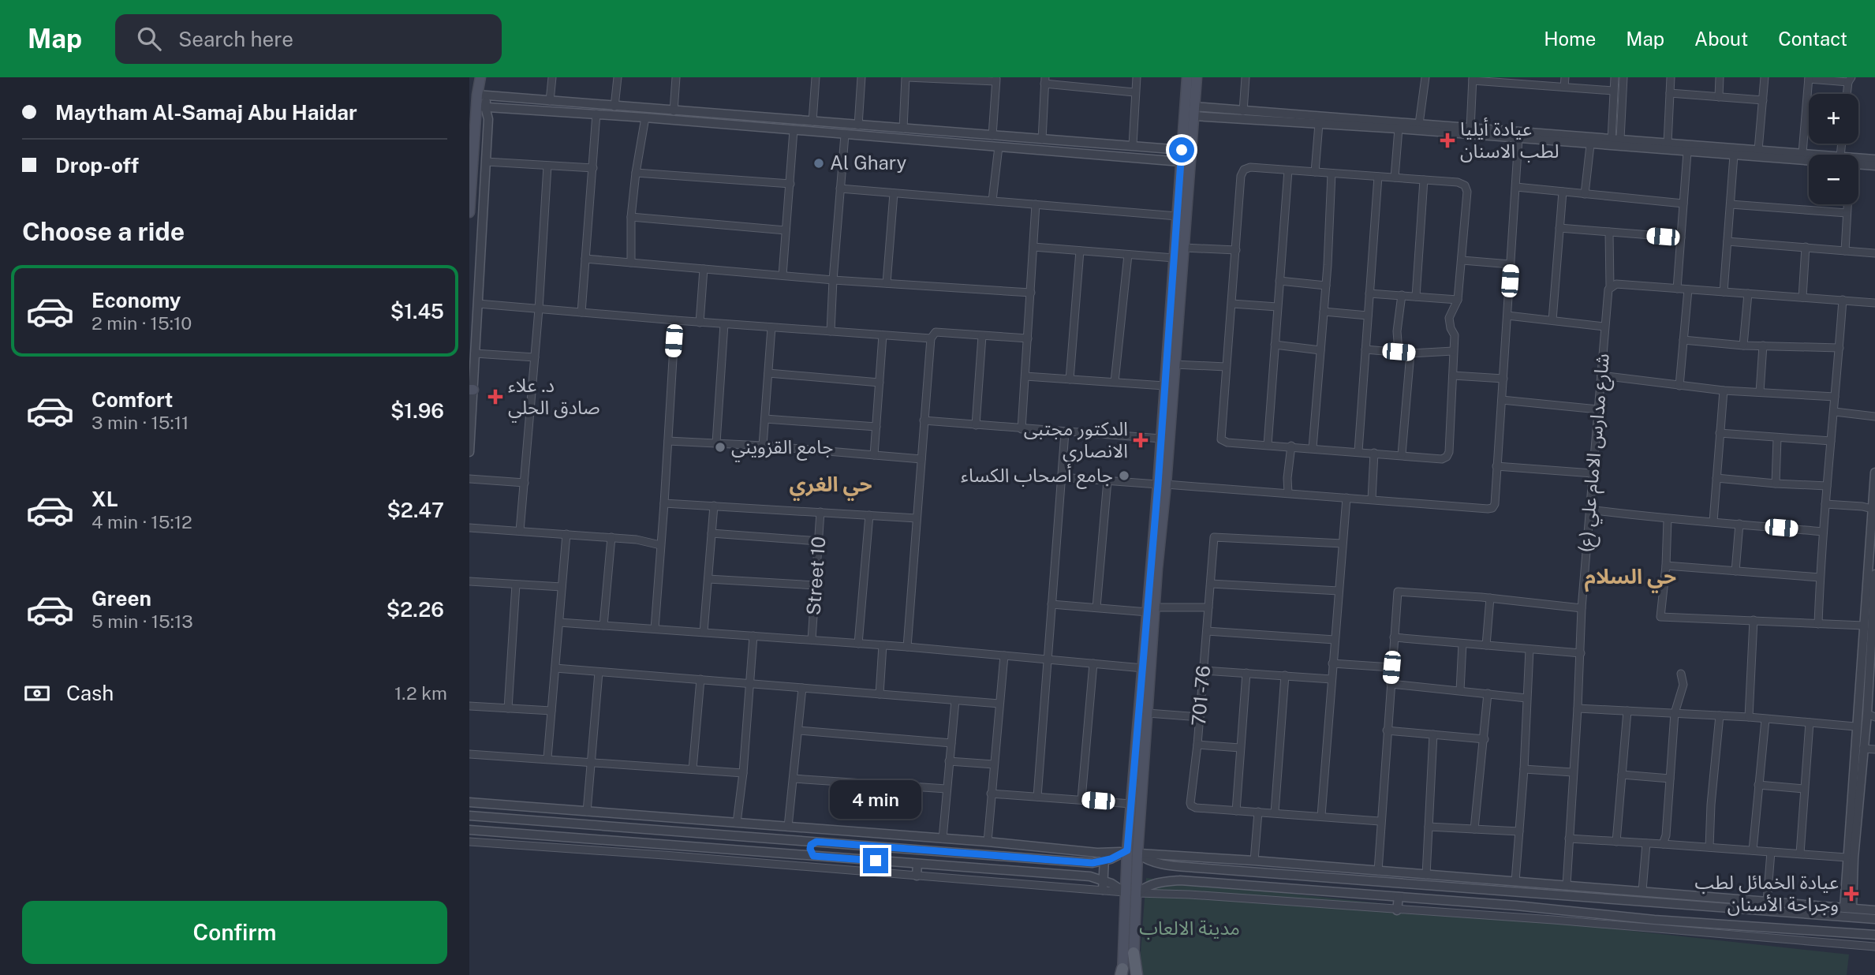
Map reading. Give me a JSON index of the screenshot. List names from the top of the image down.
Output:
{
  "streets": {
    "street": ["شارع مدارس الامام علي (ع)", "Street 10", "701 -76"]
  },
  "districts": ["حي الغري", "حي السلام"],
  "parks": ["مدينة الالعاب"],
  "places": {
    "health": [
      "عيادة أيليا لطب الاسنان",
      "د. علاء صادق الحلي",
      "الدكتور مجتبى الانصاري",
      "عيادة الخمائل لطب وجراحة الأسنان"
    ],
    "other": ["Al Ghary", "جامع القزويني", "جامع أصحاب الكساء"]
  },
  "page": {
    "header": "Map",
    "search": "Search here",
    "nav": [
      "Home",
      "Map",
      "About",
      "Contact"
    ],
    "banner": ["Maytham Al-Samaj Abu Haidar", "Drop-off"],
    "map_buttons": ["+", "−"],
    "heading": "Choose a ride",
    "list": [
      {
        "name": "Economy",
        "note": "2 min · 15:10",
        "value": "$1.45"
      },
      {
        "name": "Comfort",
        "note": "3 min · 15:11",
        "value": "$1.96"
      },
      {
        "name": "XL",
        "note": "4 min · 15:12",
        "value": "$2.47"
      },
      {
        "name": "Green",
        "note": "5 min · 15:13",
        "value": "$2.26"
      }
    ],
    "pay": ["Cash", "1.2 km"],
    "bubble": "4 min",
    "buttons": "Confirm"
  }
}
